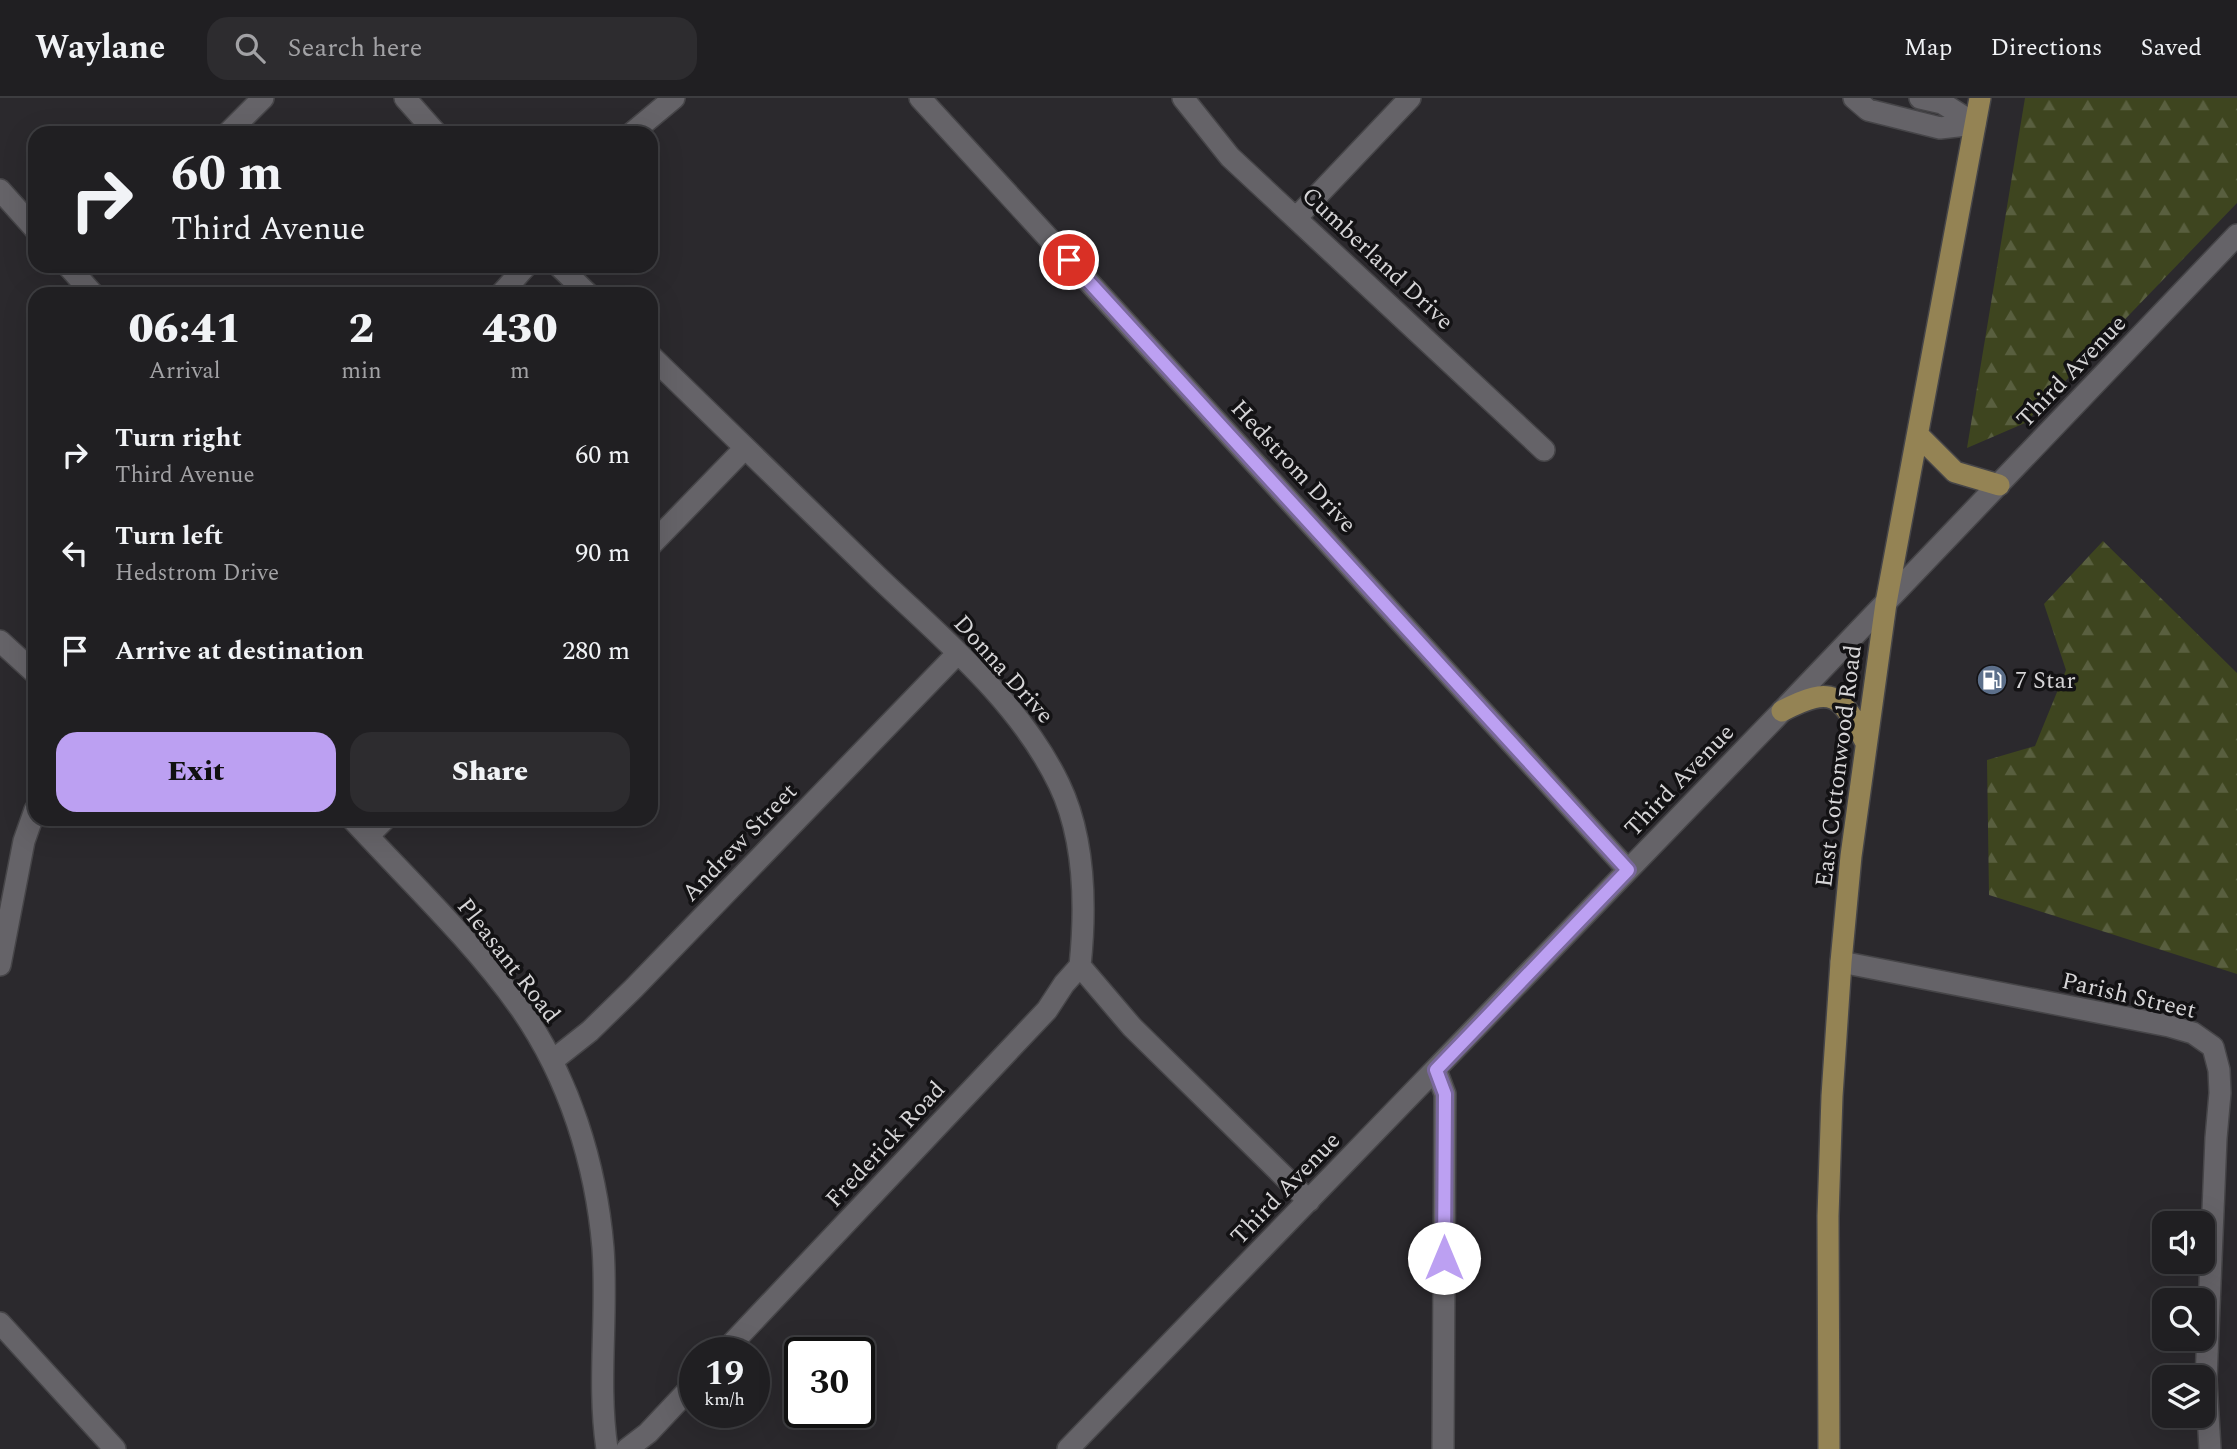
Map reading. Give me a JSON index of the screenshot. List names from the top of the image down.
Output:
{
  "streets": {
    "main road": ["East Cottonwood Road"],
    "street": [
      "Cumberland Drive",
      "Third Avenue",
      "Hedstrom Drive",
      "Donna Drive",
      "Andrew Street",
      "Pleasant Road",
      "Parish Street",
      "Frederick Road"
    ]
  },
  "crossings": [
    ["Third Avenue", "Hedstrom Drive"],
    ["Third Avenue", "East Cottonwood Road"],
    ["Donna Drive", "Andrew Street"],
    ["Donna Drive", "Frederick Road"],
    ["East Cottonwood Road", "Parish Street"],
    ["Andrew Street", "Pleasant Road"]
  ],
  "places": {
    "fuel station": ["7 Star"]
  },
  "page": {
    "header": "Waylane",
    "search": "Search here",
    "nav": ["Map", "Directions", "Saved"],
    "turn": ["60 m", "Third Avenue"],
    "eta": [
      "06:41",
      "Arrival",
      "2",
      "min",
      "430",
      "m"
    ],
    "list": [
      {
        "name": "Turn right",
        "note": "Third Avenue",
        "value": "60 m"
      },
      {
        "name": "Turn left",
        "note": "Hedstrom Drive",
        "value": "90 m"
      },
      {
        "name": "Arrive at destination",
        "value": "280 m"
      }
    ],
    "buttons": ["Exit", "Share"],
    "speed": "19 km/h",
    "limit": "30"
  }
}
